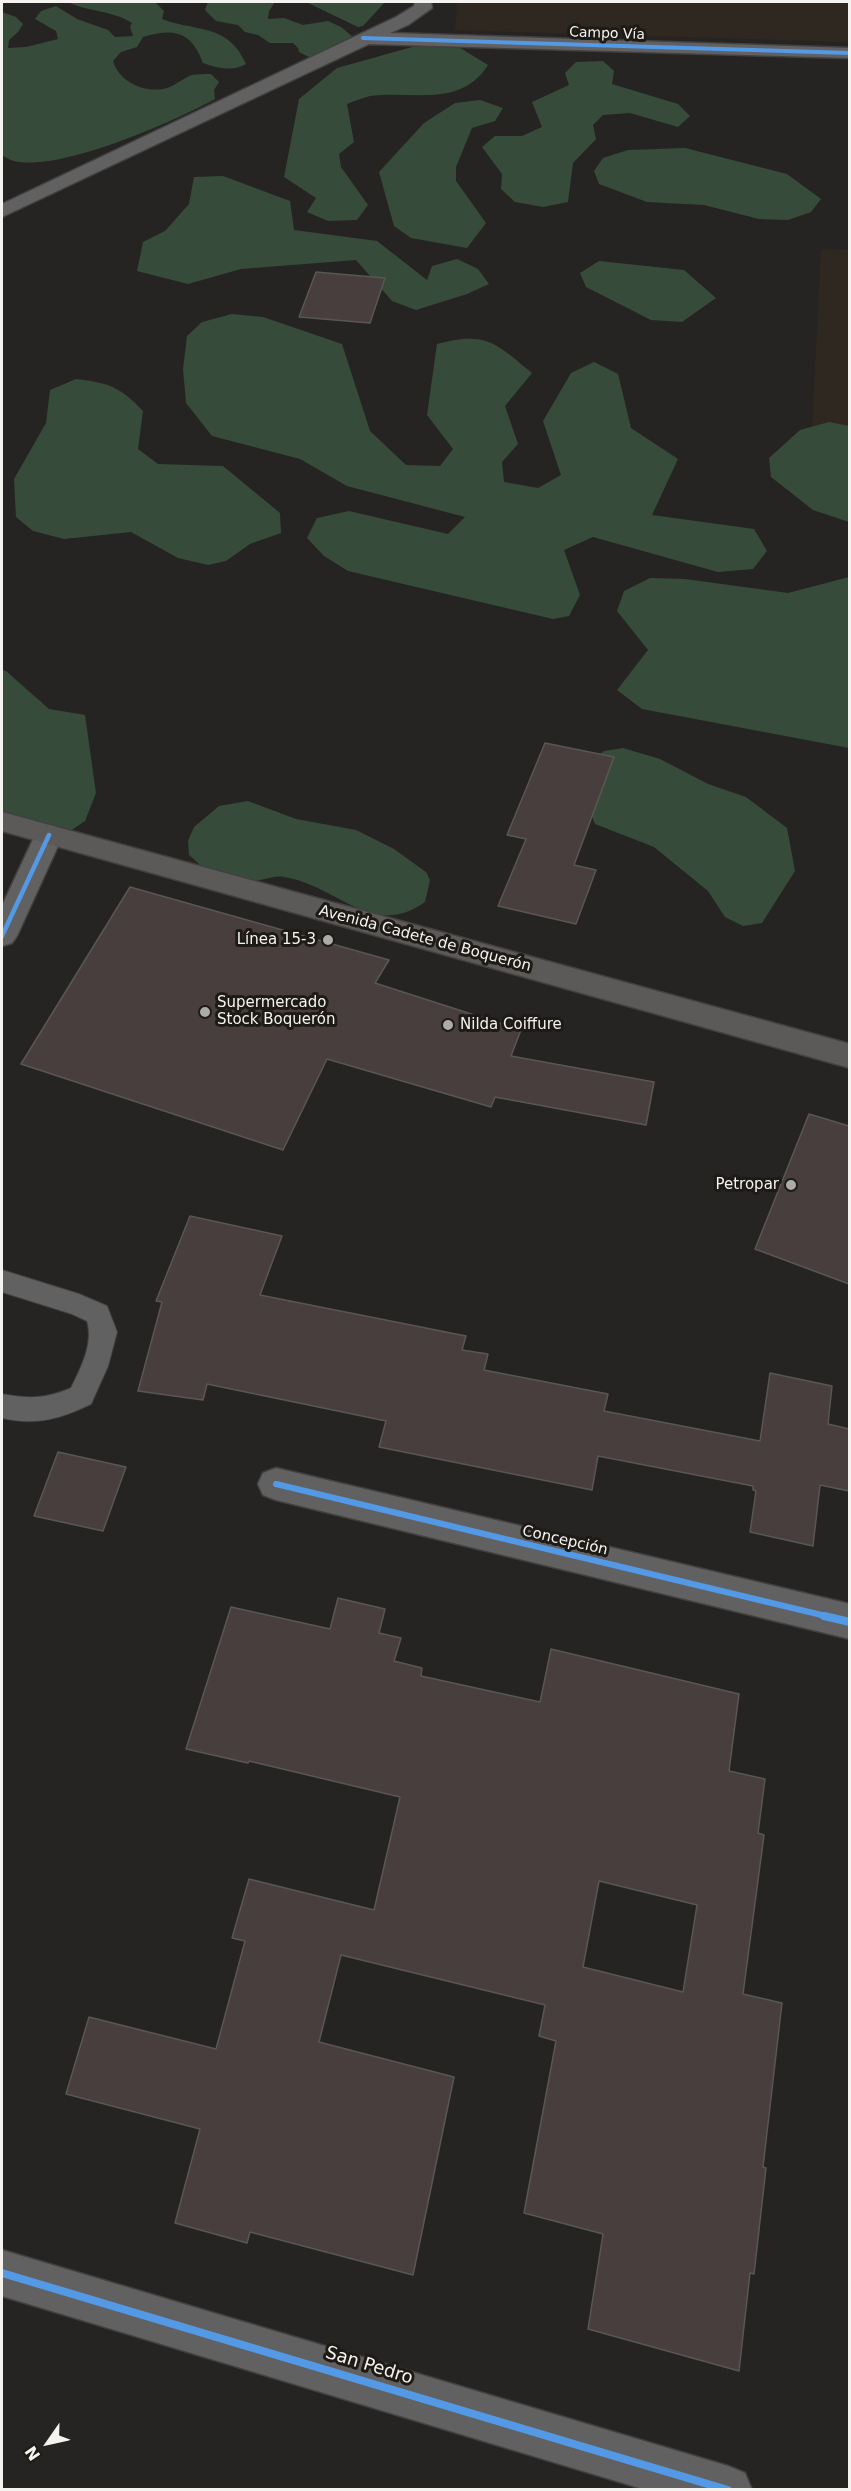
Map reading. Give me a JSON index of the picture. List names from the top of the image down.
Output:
{
  "streets": {
    "main road": ["Avenida Cadete de Boquerón"],
    "street": ["Campo Vía", "Concepción", "San Pedro"]
  },
  "places": [
    "Línea 15-3",
    "Supermercado Stock Boquerón",
    "Nilda Coiffure",
    "Petropar"
  ],
  "north": "bottom left"
}
